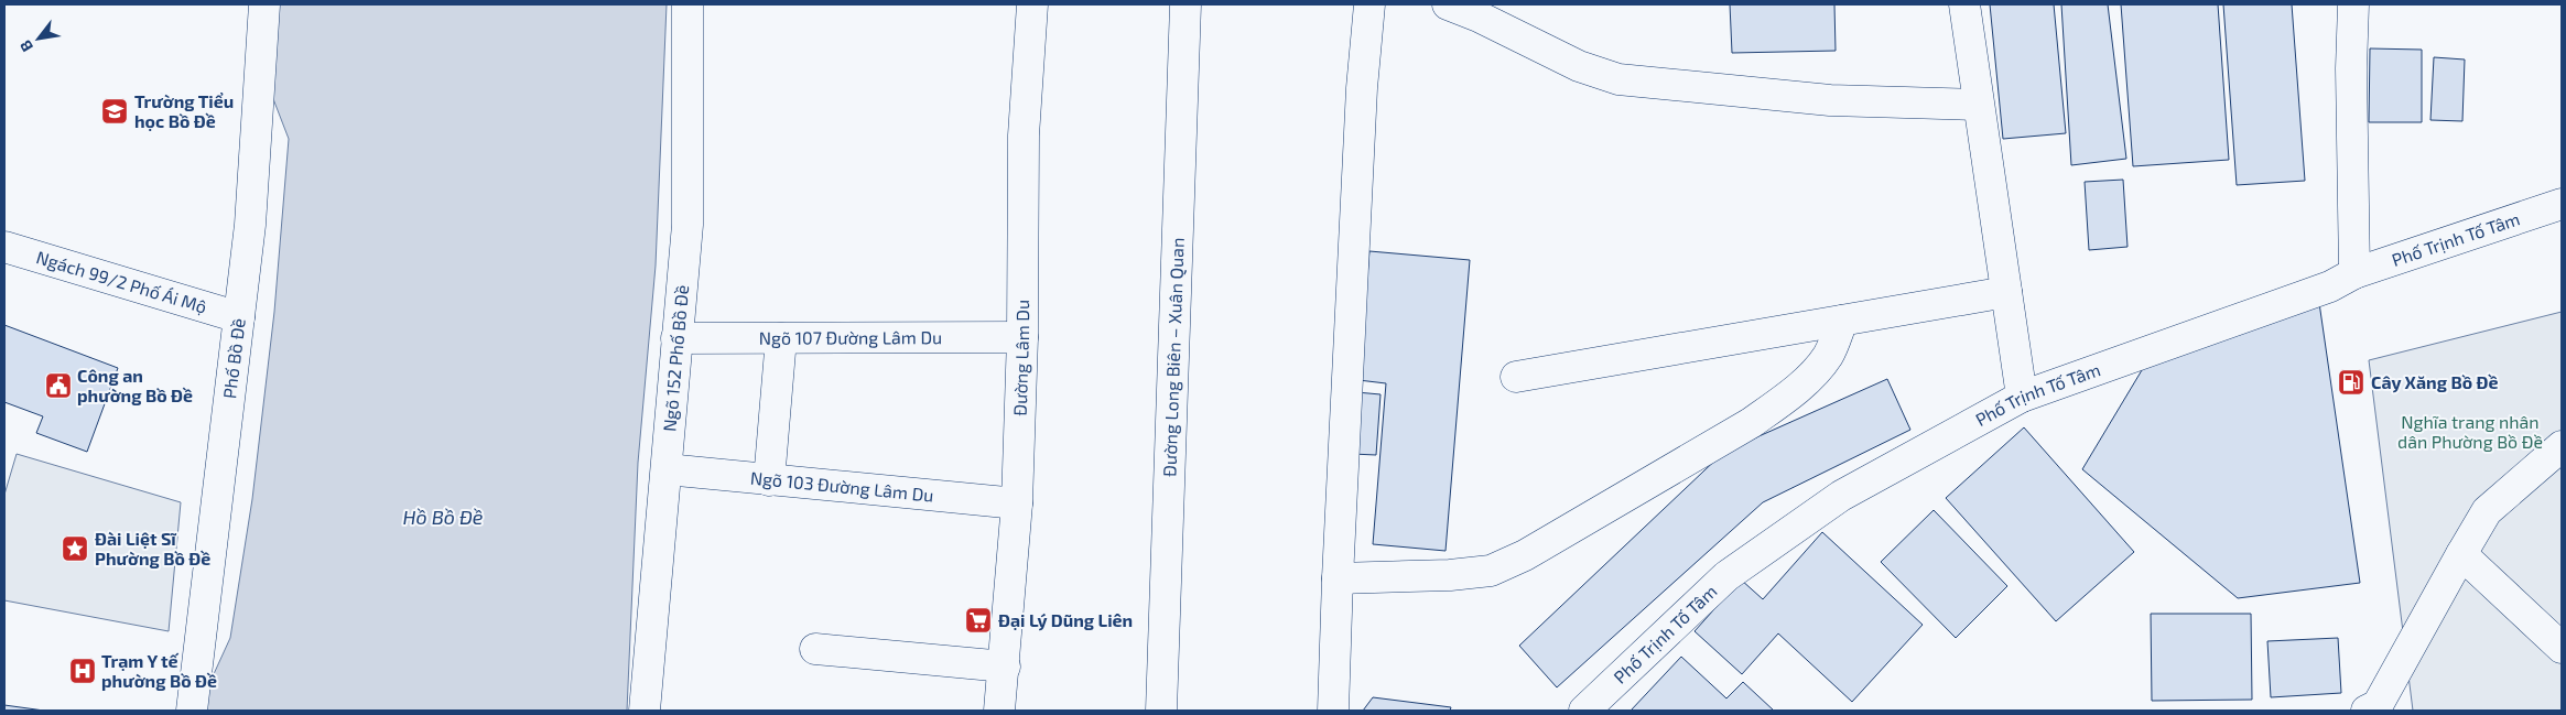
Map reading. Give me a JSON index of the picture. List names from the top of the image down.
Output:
{
  "streets": {
    "street": [
      "Phố Trịnh Tố Tâm",
      "Ngách 99/2 Phố Ái Mộ",
      "Ngõ 107 Đường Lâm Du",
      "Đường Long Biên – Xuân Quan",
      "Phố Bồ Đề",
      "Ngõ 152 Phố Bồ Đề",
      "Đường Lâm Du",
      "Ngõ 103 Đường Lâm Du"
    ]
  },
  "crossings": [
    ["Ngách 99/2 Phố Ái Mộ", "Phố Bồ Đề"],
    ["Ngõ 107 Đường Lâm Du", "Ngõ 152 Phố Bồ Đề"],
    ["Ngõ 107 Đường Lâm Du", "Đường Lâm Du"],
    ["Ngõ 152 Phố Bồ Đề", "Ngõ 103 Đường Lâm Du"],
    ["Đường Lâm Du", "Ngõ 103 Đường Lâm Du"]
  ],
  "water": ["Hồ Bồ Đề"],
  "parks": ["Nghĩa trang nhân dân Phường Bồ Đề"],
  "places": {
    "school or university": ["Trường Tiểu học Bồ Đề"],
    "fuel station": ["Cây Xăng Bồ Đề"],
    "public building": ["Công an phường Bồ Đề"],
    "place": ["Đài Liệt Sĩ Phường Bồ Đề"],
    "supermarket": ["Đại Lý Dũng Liên"],
    "hospital": ["Trạm Y tế phường Bồ Đề"]
  },
  "north": "bottom left"
}
